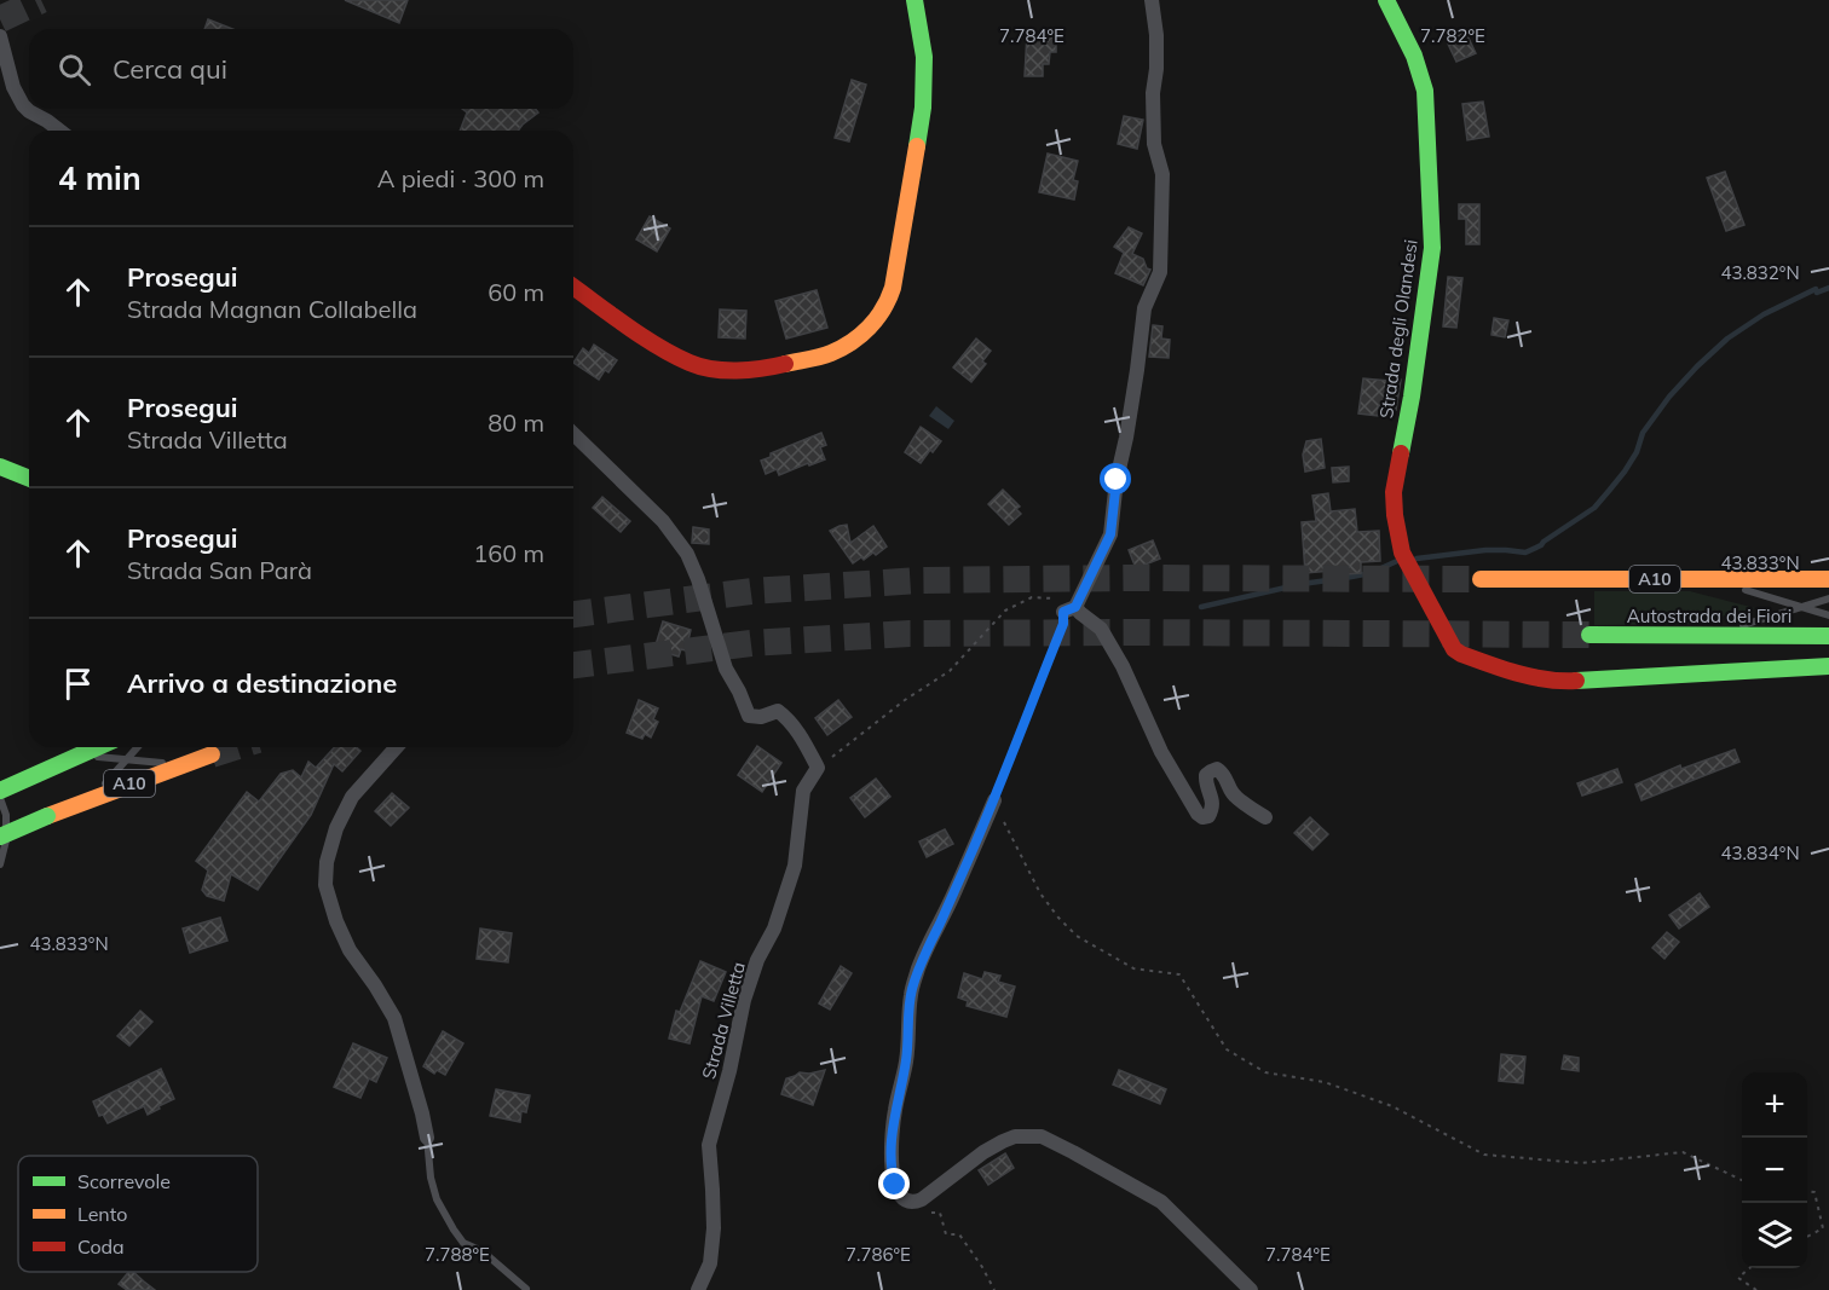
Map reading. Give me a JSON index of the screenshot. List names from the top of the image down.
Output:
{
  "streets": {
    "main road": ["Strada degli Olandesi", "A10", "Autostrada dei Fiori"],
    "street": ["Strada Villetta"]
  },
  "legend": ["Scorrevole", "Lento", "Coda"],
  "page": {
    "search": "Cerca qui",
    "heading": ["4 min", "A piedi · 300 m"],
    "list": [
      ["Prosegui", "Strada Magnan Collabella", "60 m"],
      ["Prosegui", "Strada Villetta", "80 m"],
      ["Prosegui", "Strada San Parà", "160 m"],
      "Arrivo a destinazione"
    ],
    "map_buttons": ["+", "−"]
  },
  "coordinates": [
    "7.784°E",
    "7.782°E",
    "43.832°N",
    "43.833°N",
    "43.834°N",
    "7.788°E",
    "7.786°E"
  ]
}
